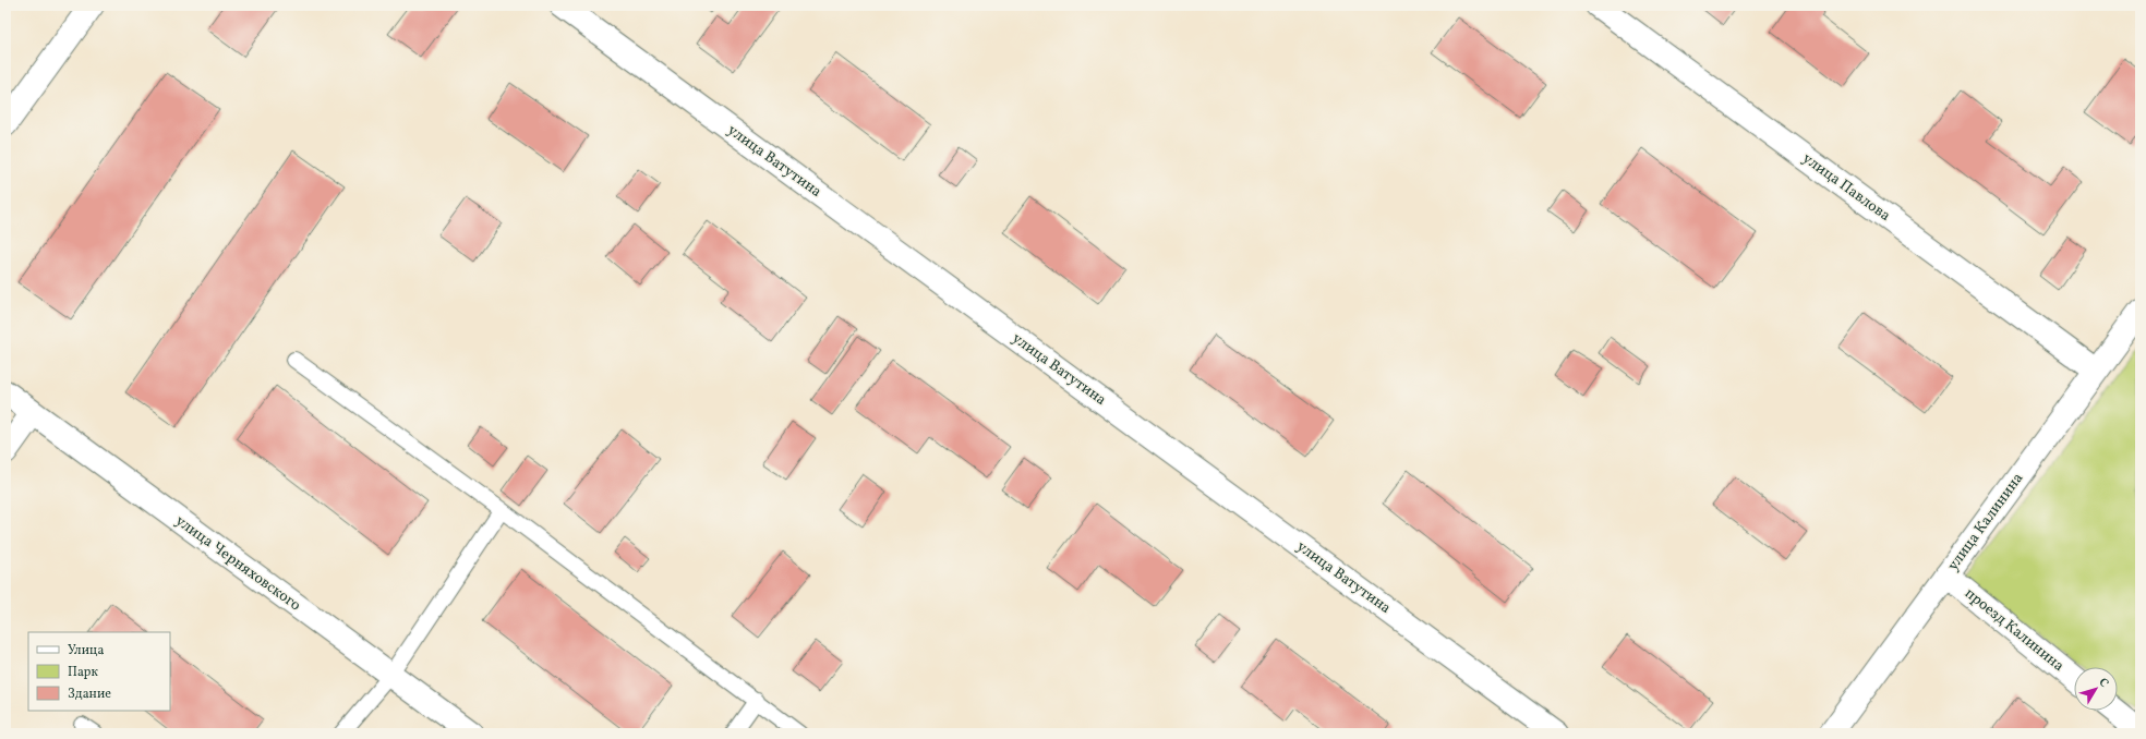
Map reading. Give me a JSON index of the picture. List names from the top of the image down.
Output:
{
  "streets": {
    "street": [
      "улица Ватутина",
      "улица Павлова",
      "улица Калинина",
      "улица Черняховского",
      "проезд Калинина"
    ]
  },
  "crossings": [
    ["улица Павлова", "улица Калинина"],
    ["улица Калинина", "проезд Калинина"]
  ],
  "legend": ["Улица", "Парк", "Здание"],
  "north": "top right"
}
